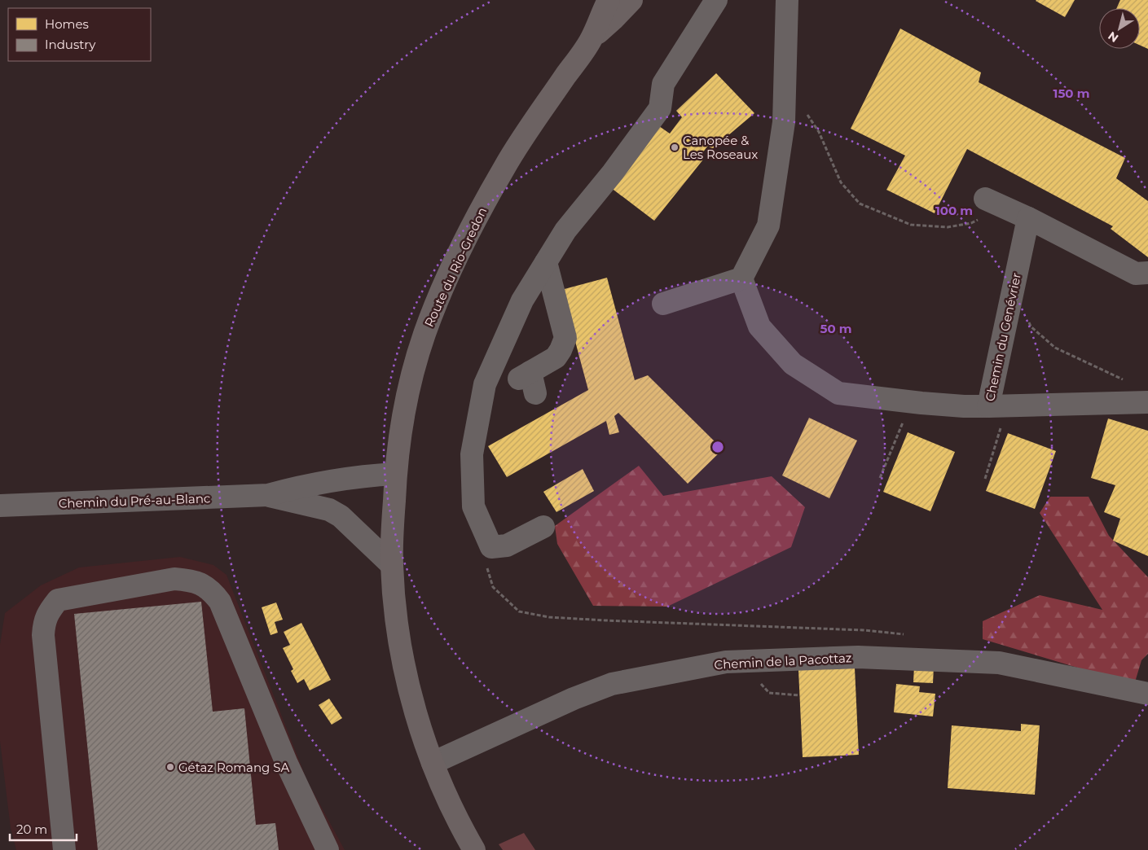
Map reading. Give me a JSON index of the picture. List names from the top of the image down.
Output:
{
  "streets": {
    "main road": ["Route du Rio-Gredon"],
    "street": ["Chemin du Genévrier", "Chemin du Pré-au-Blanc", "Chemin de la Pacottaz"]
  },
  "crossings": [
    ["Route du Rio-Gredon", "Chemin du Pré-au-Blanc"],
    ["Route du Rio-Gredon", "Chemin de la Pacottaz"]
  ],
  "places": ["Canopée & Les Roseaux", "Gétaz Romang SA"],
  "legend": ["Homes", "Industry"],
  "scale_bar": "20 m",
  "north": "bottom left",
  "rings": ["150 m", "100 m", "50 m"]
}
